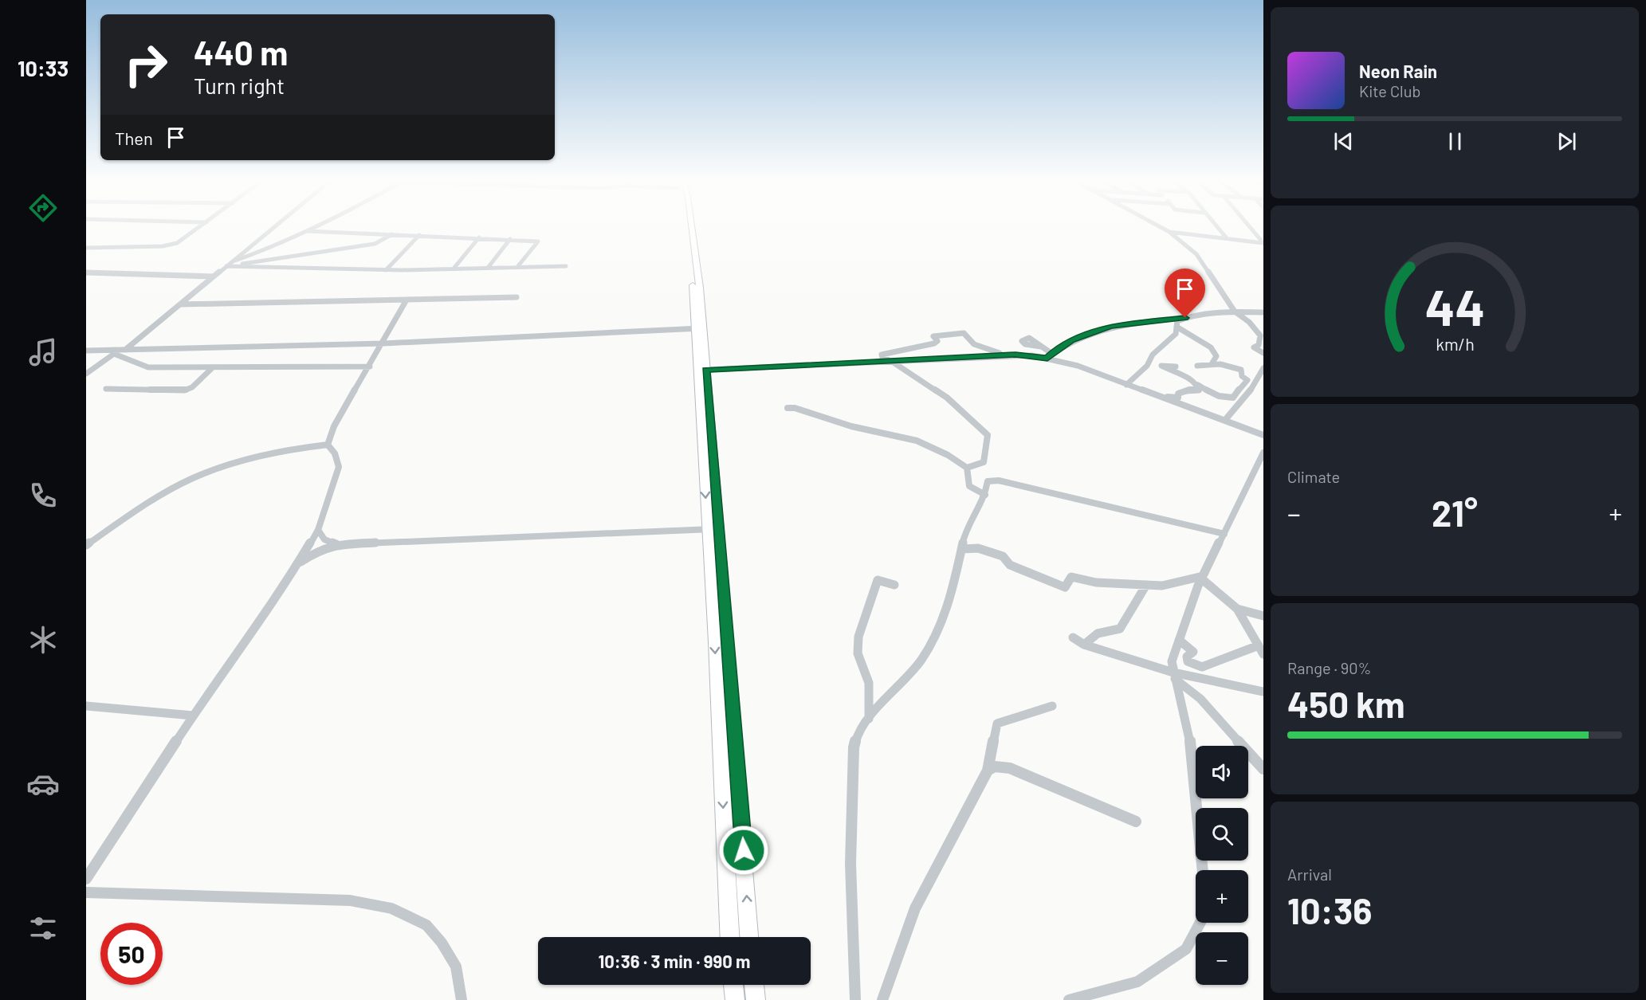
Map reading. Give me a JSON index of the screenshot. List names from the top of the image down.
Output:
{
  "page": {
    "tabs": "10:33",
    "turn": ["440 m", "Turn right"],
    "song": ["Neon Rain", "Kite Club"],
    "then": "Then",
    "tile": [
      "Climate",
      ["Range · 90%", "450 km"],
      ["Arrival", "10:36"]
    ],
    "heat": ["−", "21°", "+"],
    "map_buttons": ["+", "−"],
    "limit": "50",
    "trip": "10:36 · 3 min · 990 m",
    "gauge": ["44", "km/h"]
  }
}
